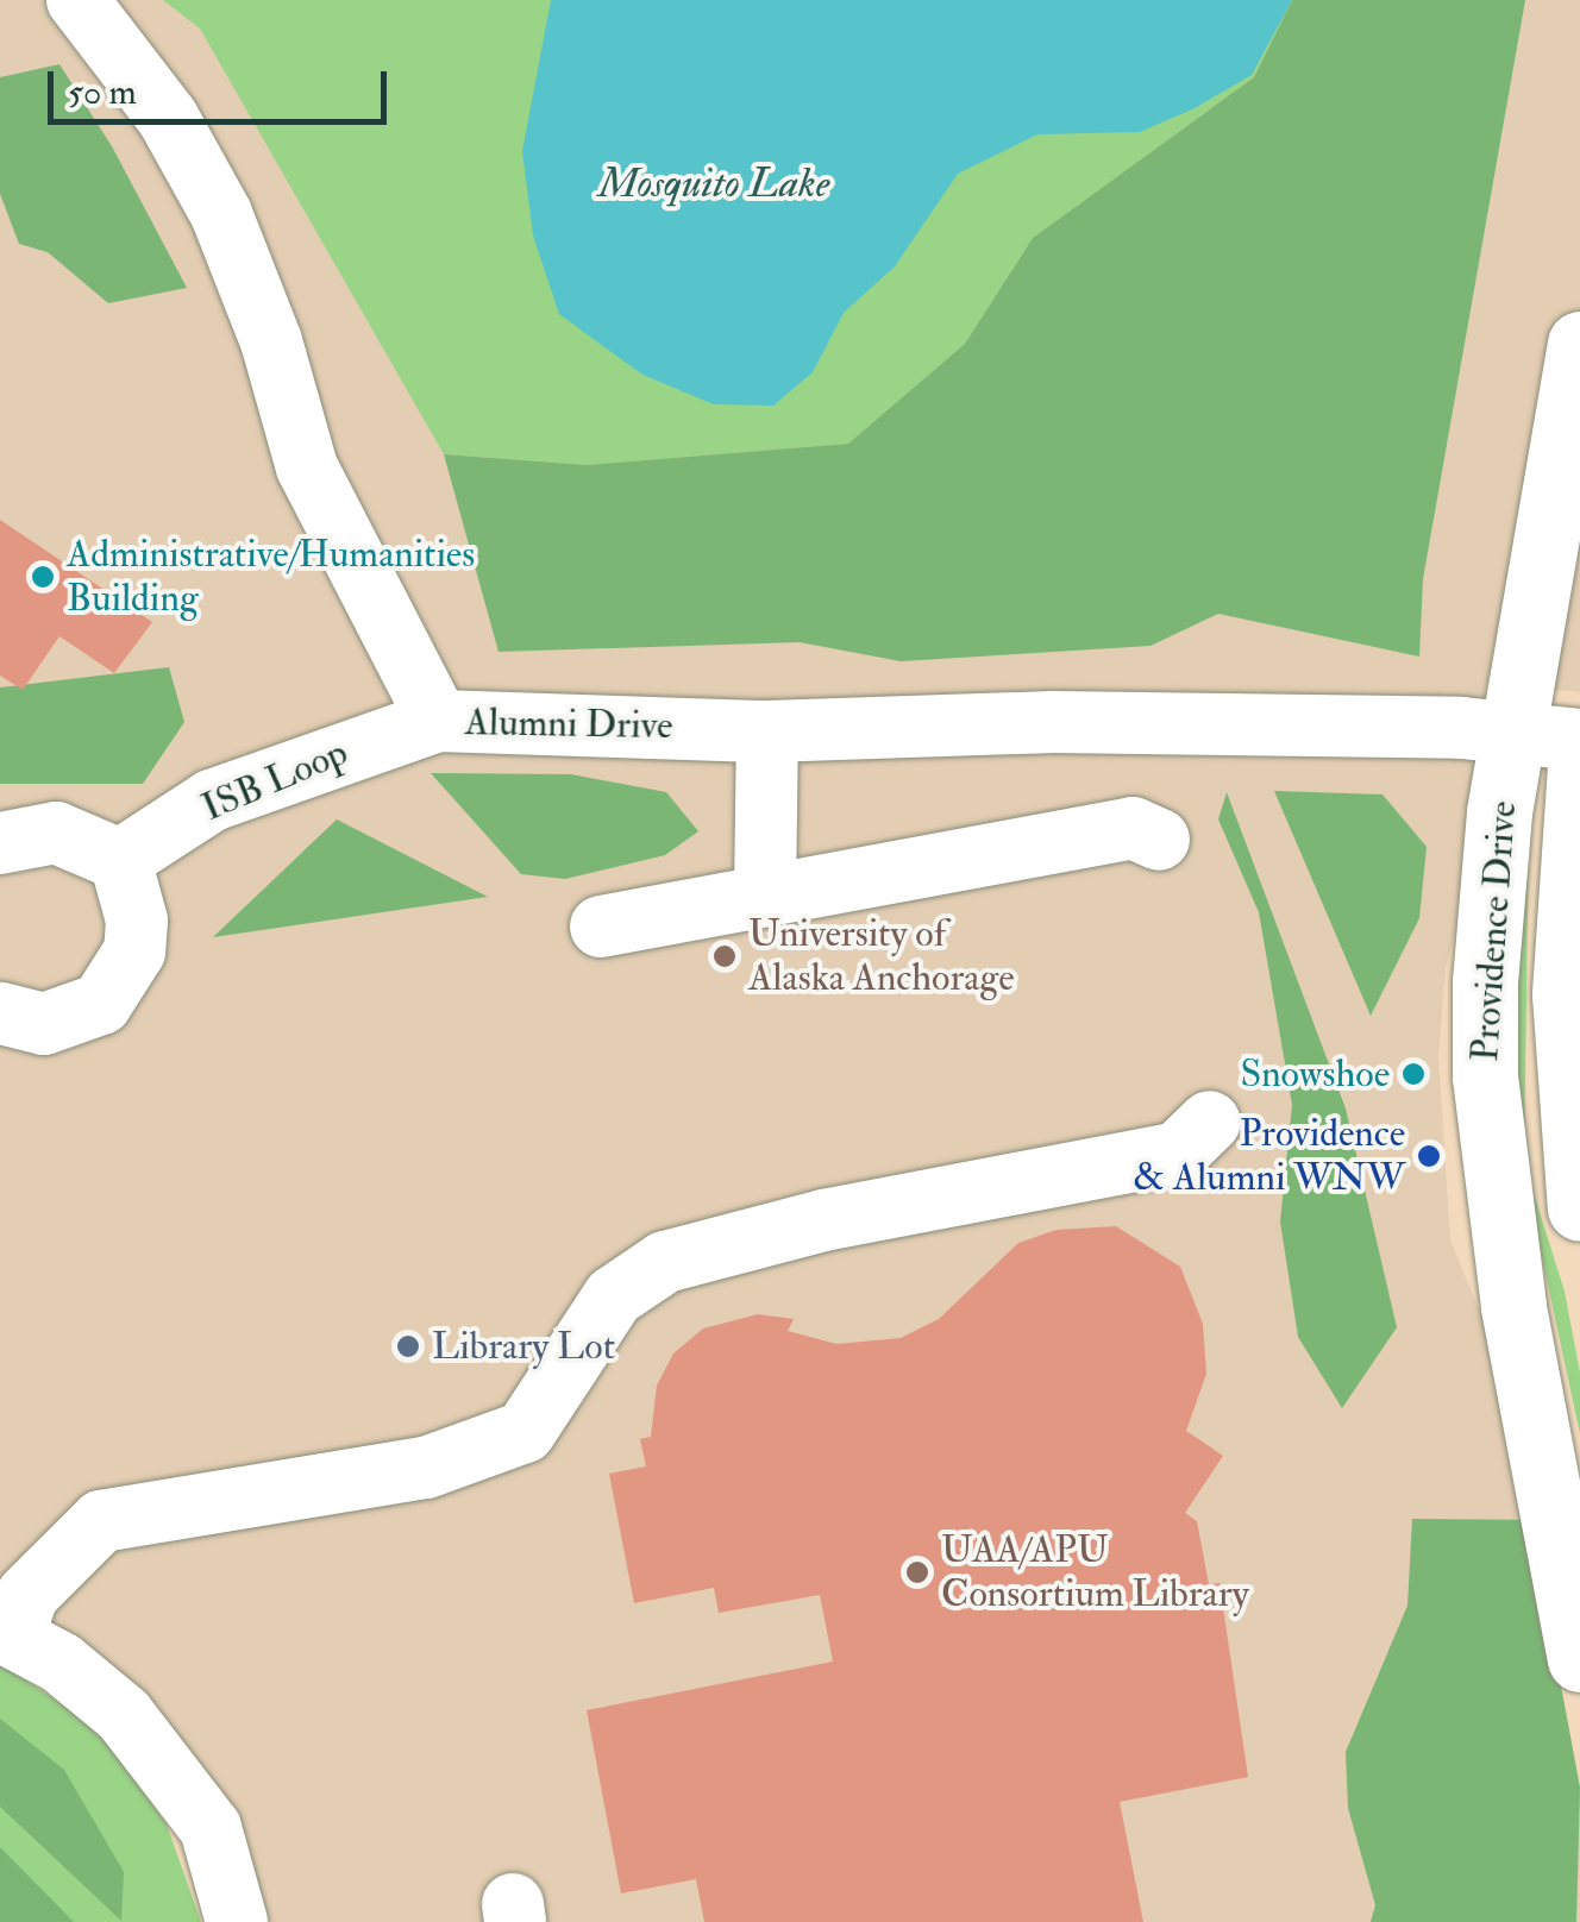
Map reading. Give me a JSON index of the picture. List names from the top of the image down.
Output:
{
  "streets": {
    "main road": ["Providence Drive"],
    "street": ["Alumni Drive", "ISB Loop"]
  },
  "crossings": [
    ["Alumni Drive", "ISB Loop"],
    ["Alumni Drive", "Providence Drive"]
  ],
  "water": ["Mosquito Lake"],
  "places": [
    "Administrative/Humanities Building",
    "University of Alaska Anchorage",
    "Snowshoe",
    "Providence & Alumni WNW",
    "Library Lot",
    "UAA/APU Consortium Library"
  ],
  "scale_bar": "50 m"
}
